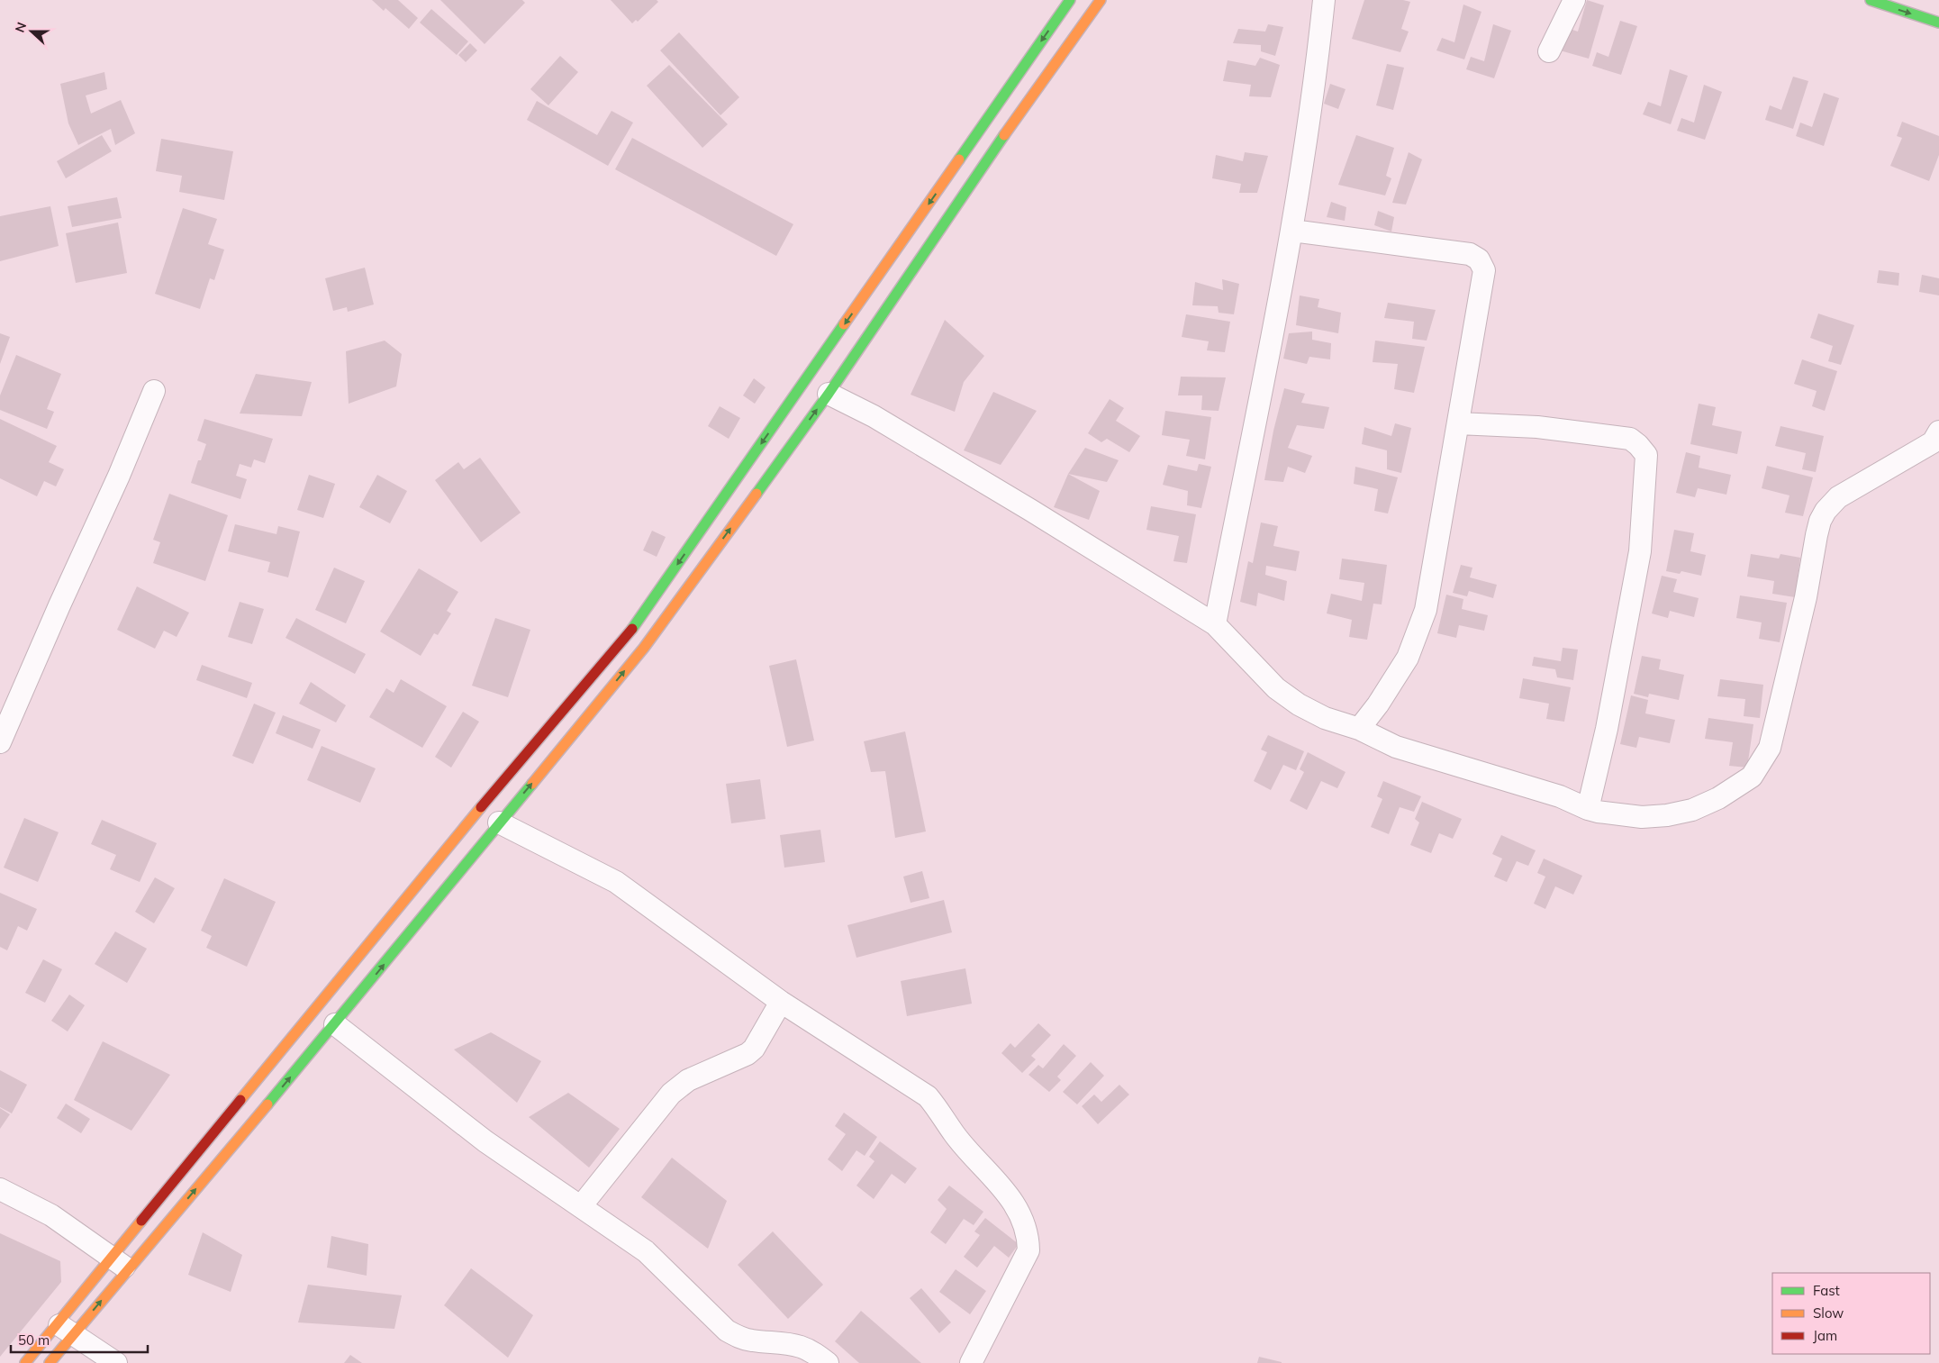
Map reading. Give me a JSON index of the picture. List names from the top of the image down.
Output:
{
  "legend": ["Fast", "Slow", "Jam"],
  "scale_bar": "50 m",
  "north": "left"
}
